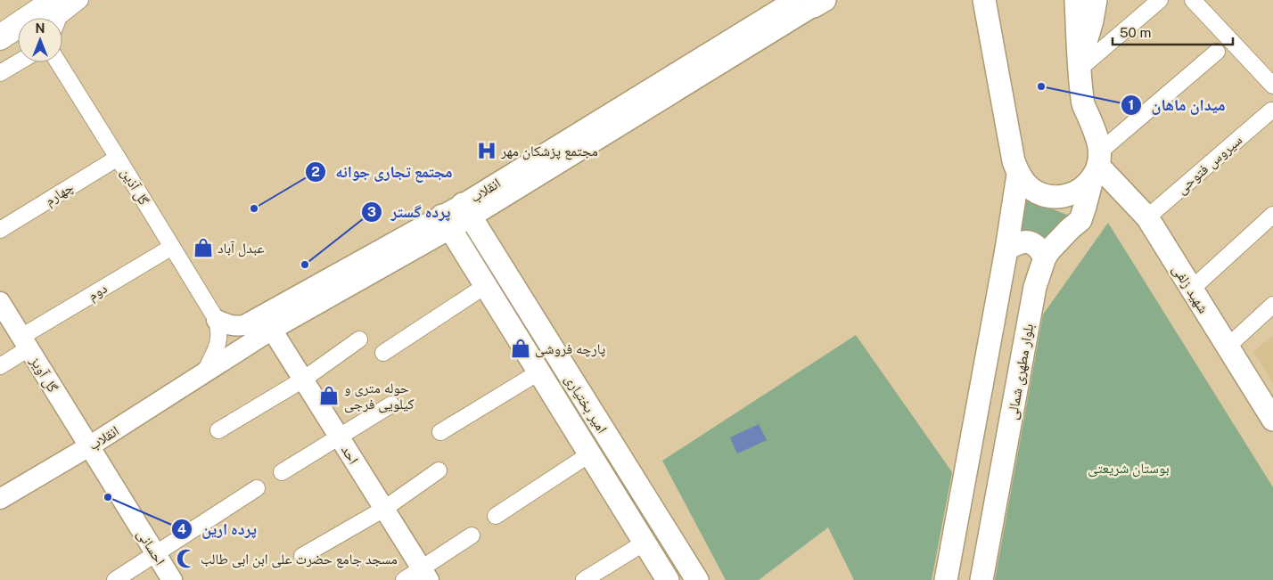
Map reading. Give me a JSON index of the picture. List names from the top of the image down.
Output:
{
  "streets": {
    "main road": ["شهید زلفی", "بلوار مطهری شمالی", "امیر بختیاری"],
    "street": [
      "سیروس فتوحی",
      "گل آذین",
      "انقلاب",
      "چهارم",
      "دوم",
      "گل آویز",
      "احد",
      "احسانی"
    ]
  },
  "crossings": [
    ["سیروس فتوحی", "شهید زلفی"],
    ["گل آذین", "انقلاب"],
    ["گل آذین", "چهارم"],
    ["گل آذین", "دوم"],
    ["انقلاب", "گل آویز"],
    ["انقلاب", "امیر بختیاری"],
    ["انقلاب", "احد"],
    ["انقلاب", "احسانی"],
    ["شهید زلفی", "بلوار مطهری شمالی"],
    ["دوم", "گل آویز"],
    ["گل آویز", "احسانی"]
  ],
  "parks": ["بوستان شریعتی"],
  "places": {
    "other": [
      "میدان ماهان",
      "مجتمع تجاری جوانه",
      "پرده گستر",
      "پرده ارین"
    ],
    "hospital": ["مجتمع پزشکان مهر"],
    "shop": ["عبدل آباد", "پارچه فروشی", "حوله متری و کیلویی فرجی"],
    "mosque": ["مسجد جامع حضرت علی ابن ابی طالب"]
  },
  "scale_bar": "50 m",
  "north": "top"
}
